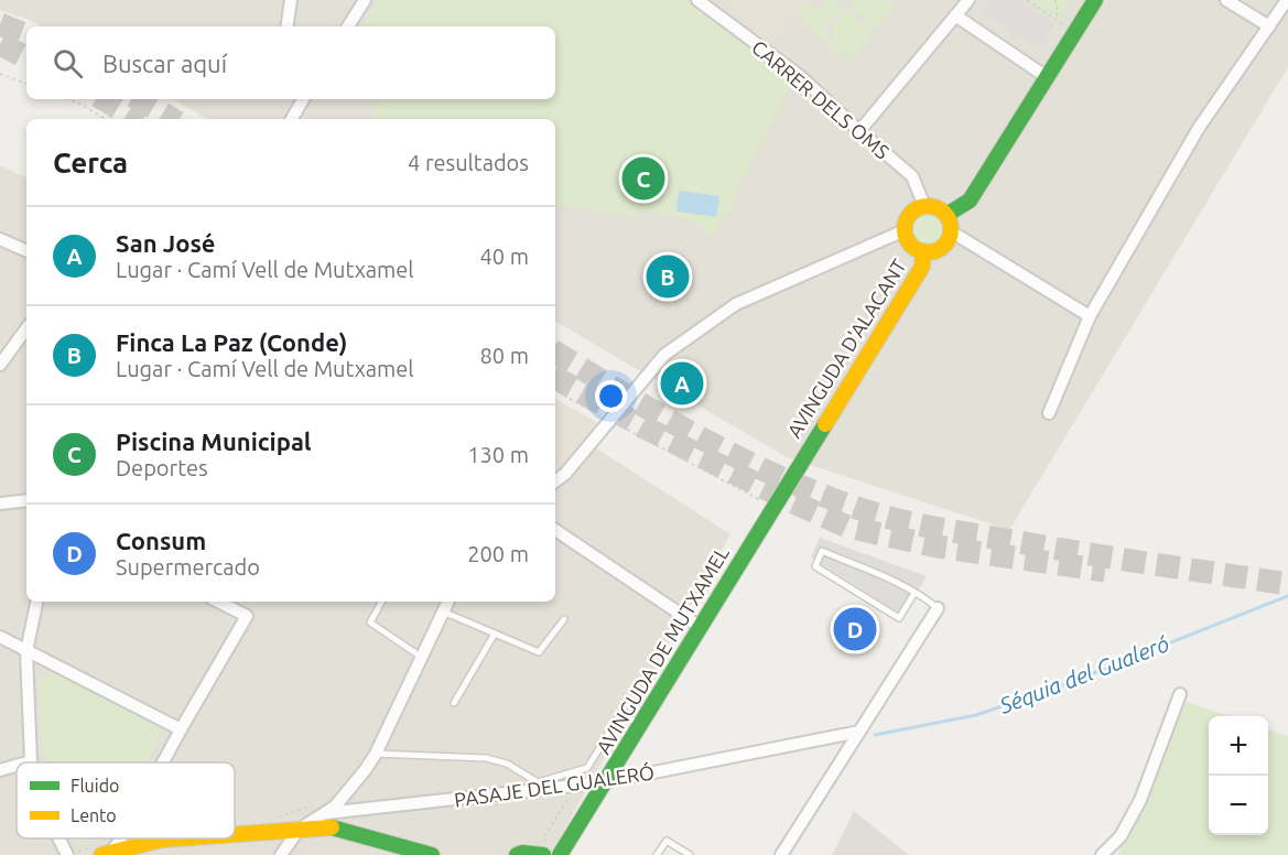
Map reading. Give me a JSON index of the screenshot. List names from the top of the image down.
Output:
{
  "streets": {
    "street": [
      "CARRER DELS OMS",
      "AVINGUDA D'ALACANT",
      "AVINGUDA DE MUTXAMEL",
      "PASAJE DEL GUALERÓ"
    ]
  },
  "crossings": [
    ["CARRER DELS OMS", "AVINGUDA D'ALACANT"],
    ["AVINGUDA D'ALACANT", "AVINGUDA DE MUTXAMEL"],
    ["AVINGUDA DE MUTXAMEL", "PASAJE DEL GUALERÓ"]
  ],
  "water": ["Séquia del Gualeró"],
  "legend": ["Fluido", "Lento"],
  "page": {
    "search": "Buscar aquí",
    "heading": ["Cerca", "4 resultados"],
    "pins": [
      "C",
      "B",
      "A",
      "D"
    ],
    "list": [
      {
        "mark": "A",
        "name": "San José",
        "note": "Lugar · Camí Vell de Mutxamel",
        "value": "40 m"
      },
      {
        "mark": "B",
        "name": "Finca La Paz (Conde)",
        "note": "Lugar · Camí Vell de Mutxamel",
        "value": "80 m"
      },
      {
        "mark": "C",
        "name": "Piscina Municipal",
        "note": "Deportes",
        "value": "130 m"
      },
      {
        "mark": "D",
        "name": "Consum",
        "note": "Supermercado",
        "value": "200 m"
      }
    ],
    "map_buttons": ["+", "−"]
  }
}
